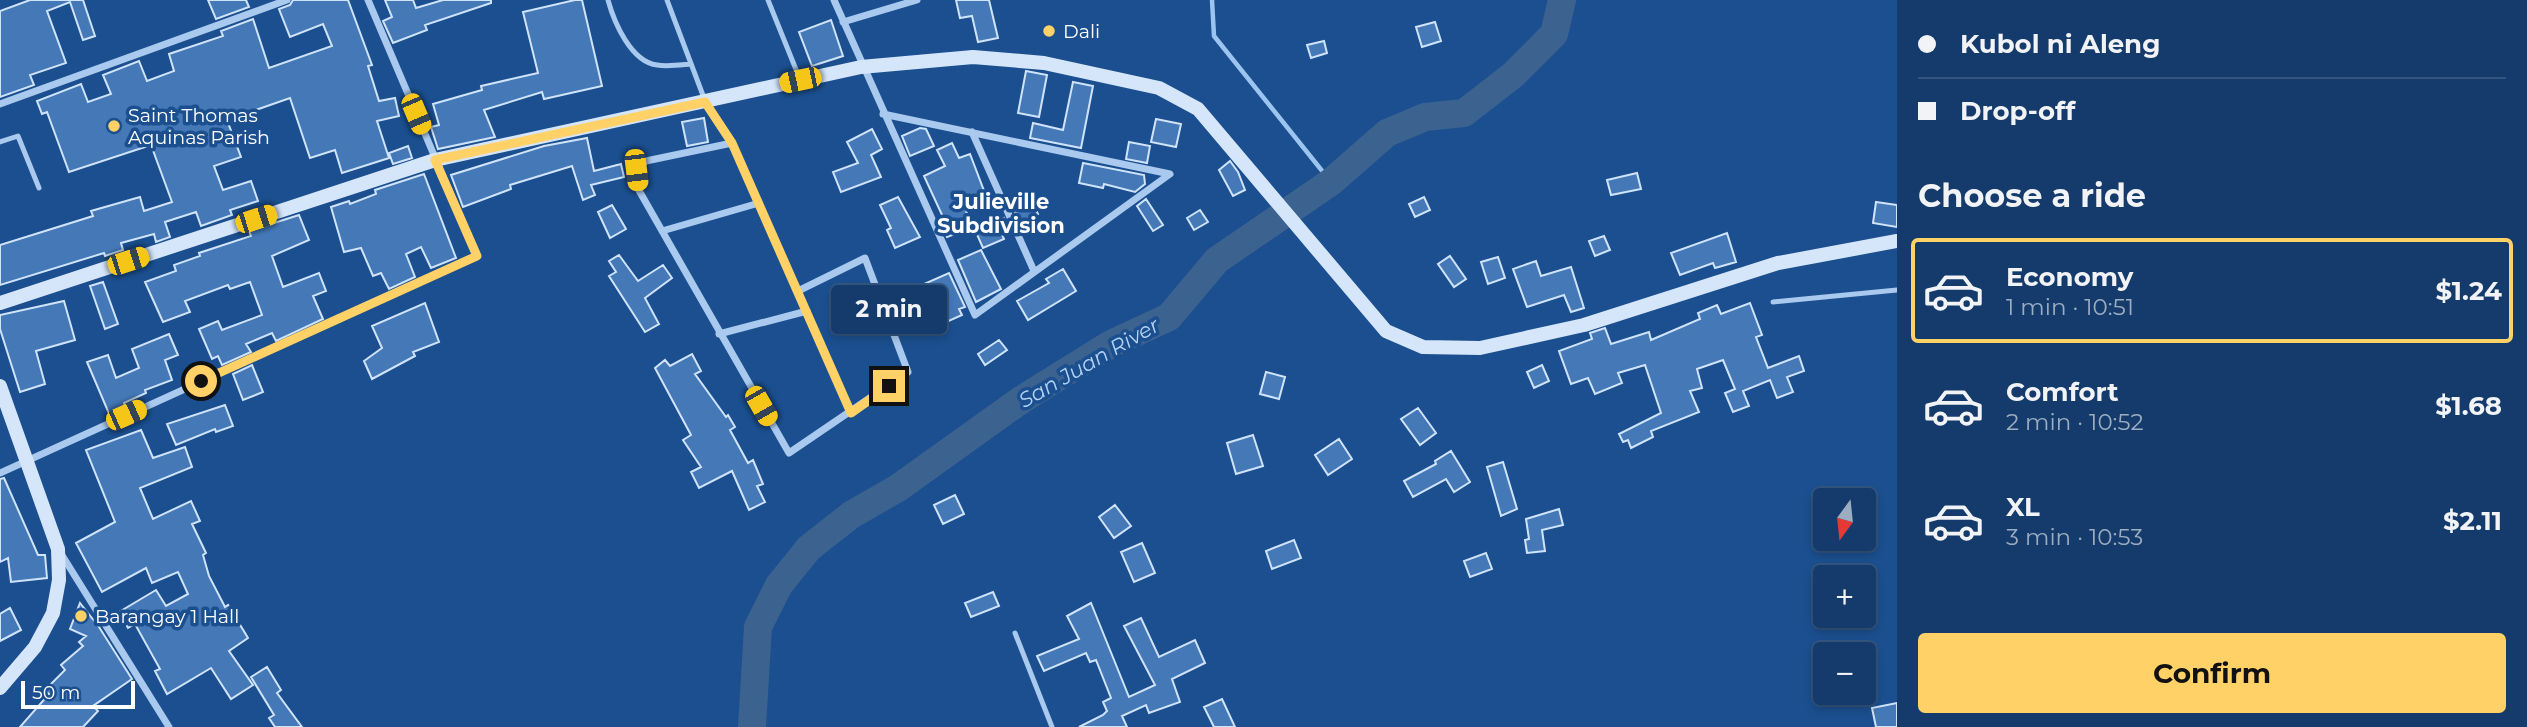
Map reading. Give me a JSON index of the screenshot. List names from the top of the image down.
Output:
{
  "districts": ["Julieville Subdivision"],
  "water": ["San Juan River"],
  "places": ["Dali", "Saint Thomas Aquinas Parish", "Barangay 1 Hall"],
  "scale_bar": "50 m",
  "north": "bottom",
  "page": {
    "banner": ["Kubol ni Aleng", "Drop-off"],
    "heading": "Choose a ride",
    "list": [
      {
        "name": "Economy",
        "note": "1 min · 10:51",
        "value": "$1.24"
      },
      {
        "name": "Comfort",
        "note": "2 min · 10:52",
        "value": "$1.68"
      },
      {
        "name": "XL",
        "note": "3 min · 10:53",
        "value": "$2.11"
      }
    ],
    "bubble": "2 min",
    "map_buttons": ["+", "−"],
    "buttons": "Confirm",
    "scale": "50 m"
  }
}
